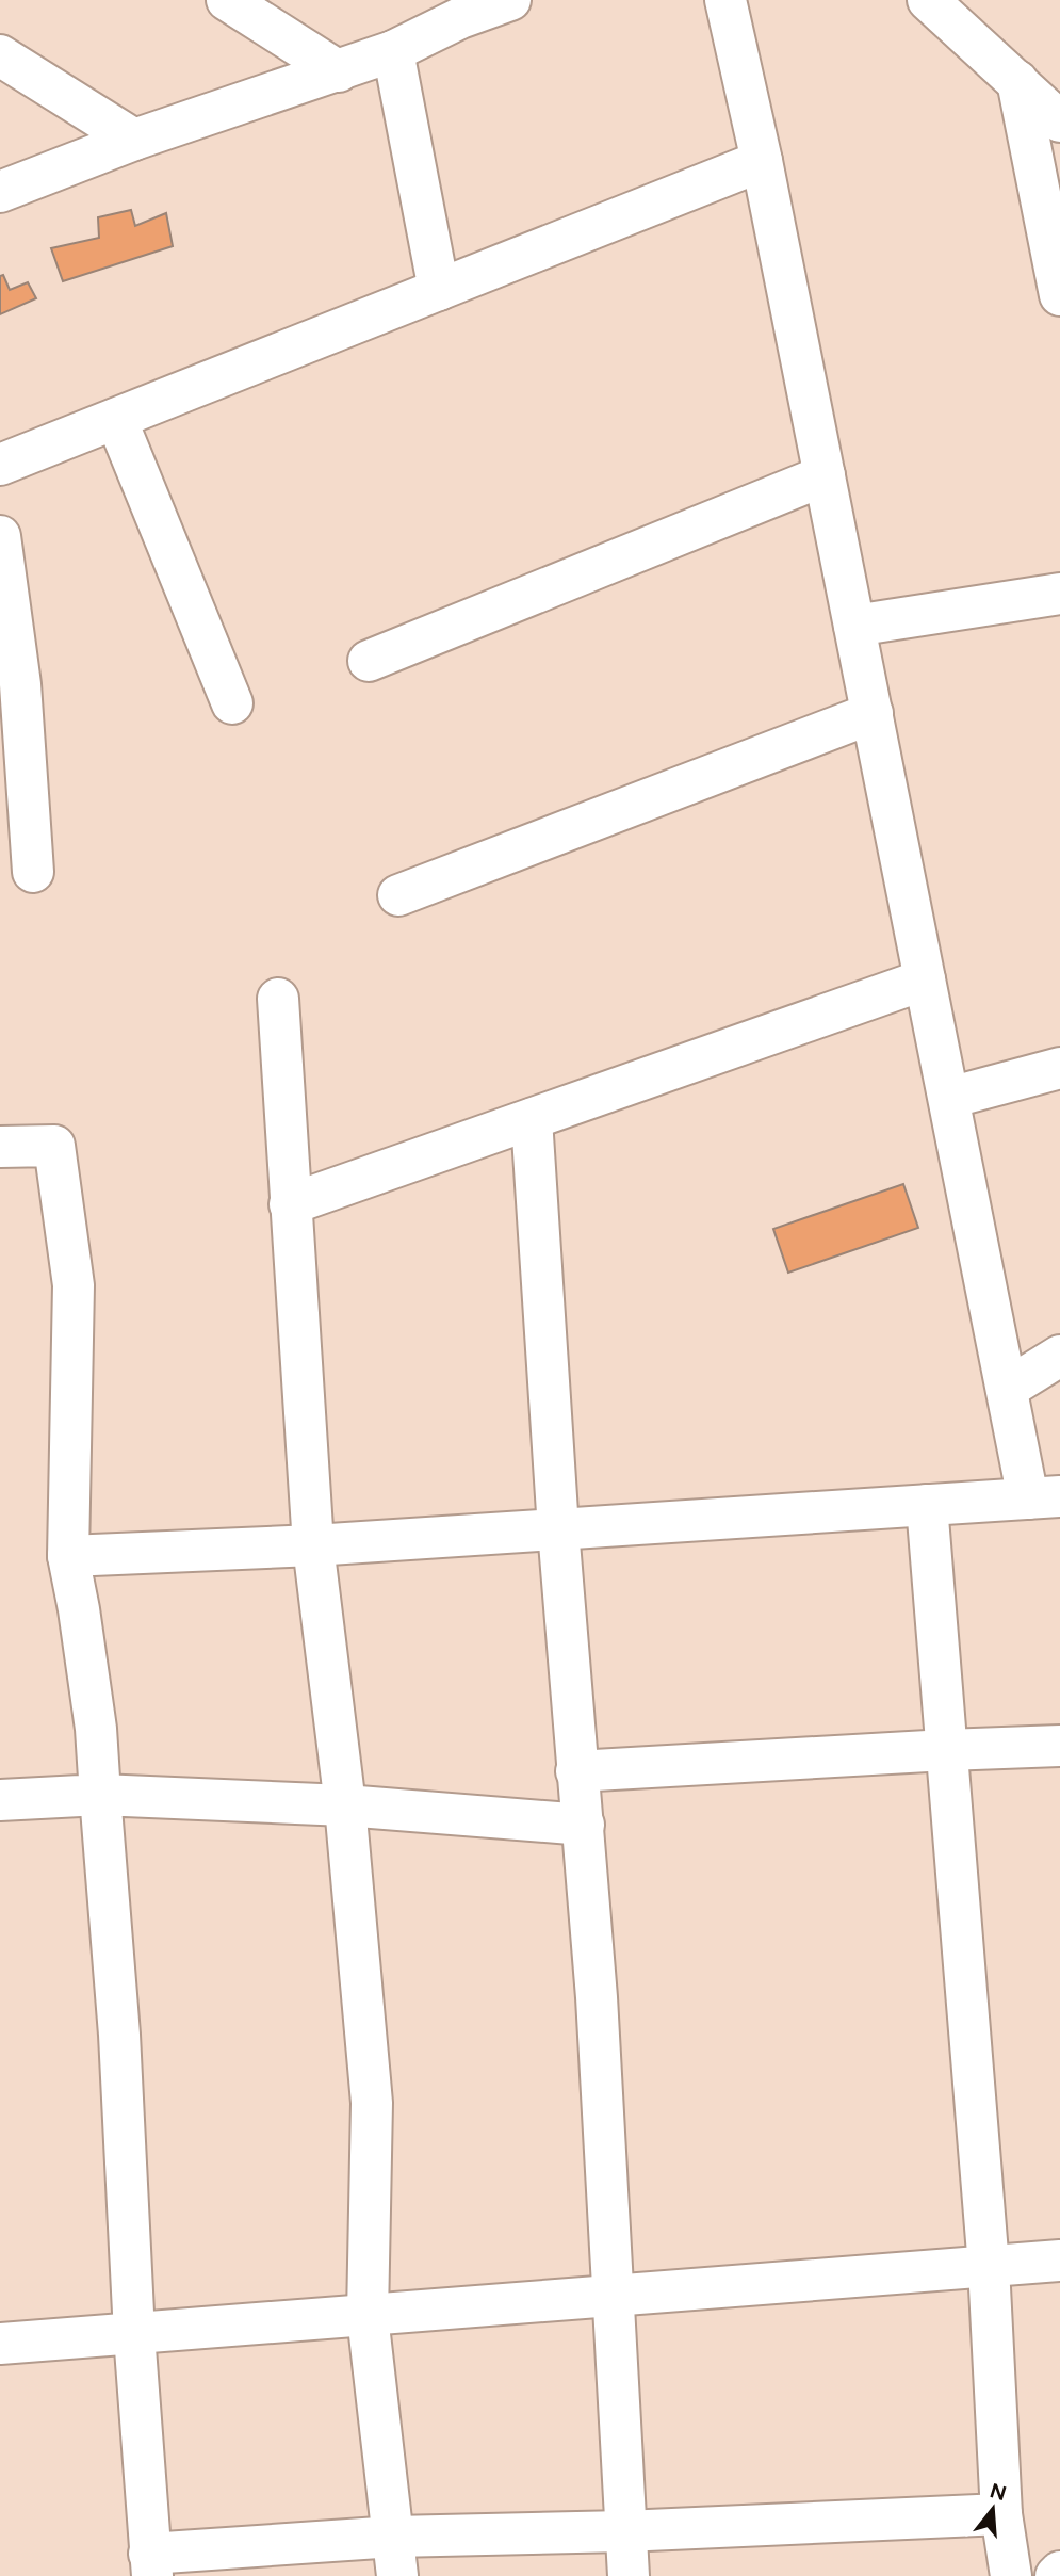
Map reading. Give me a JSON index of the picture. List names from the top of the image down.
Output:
{
  "north": "top"
}
